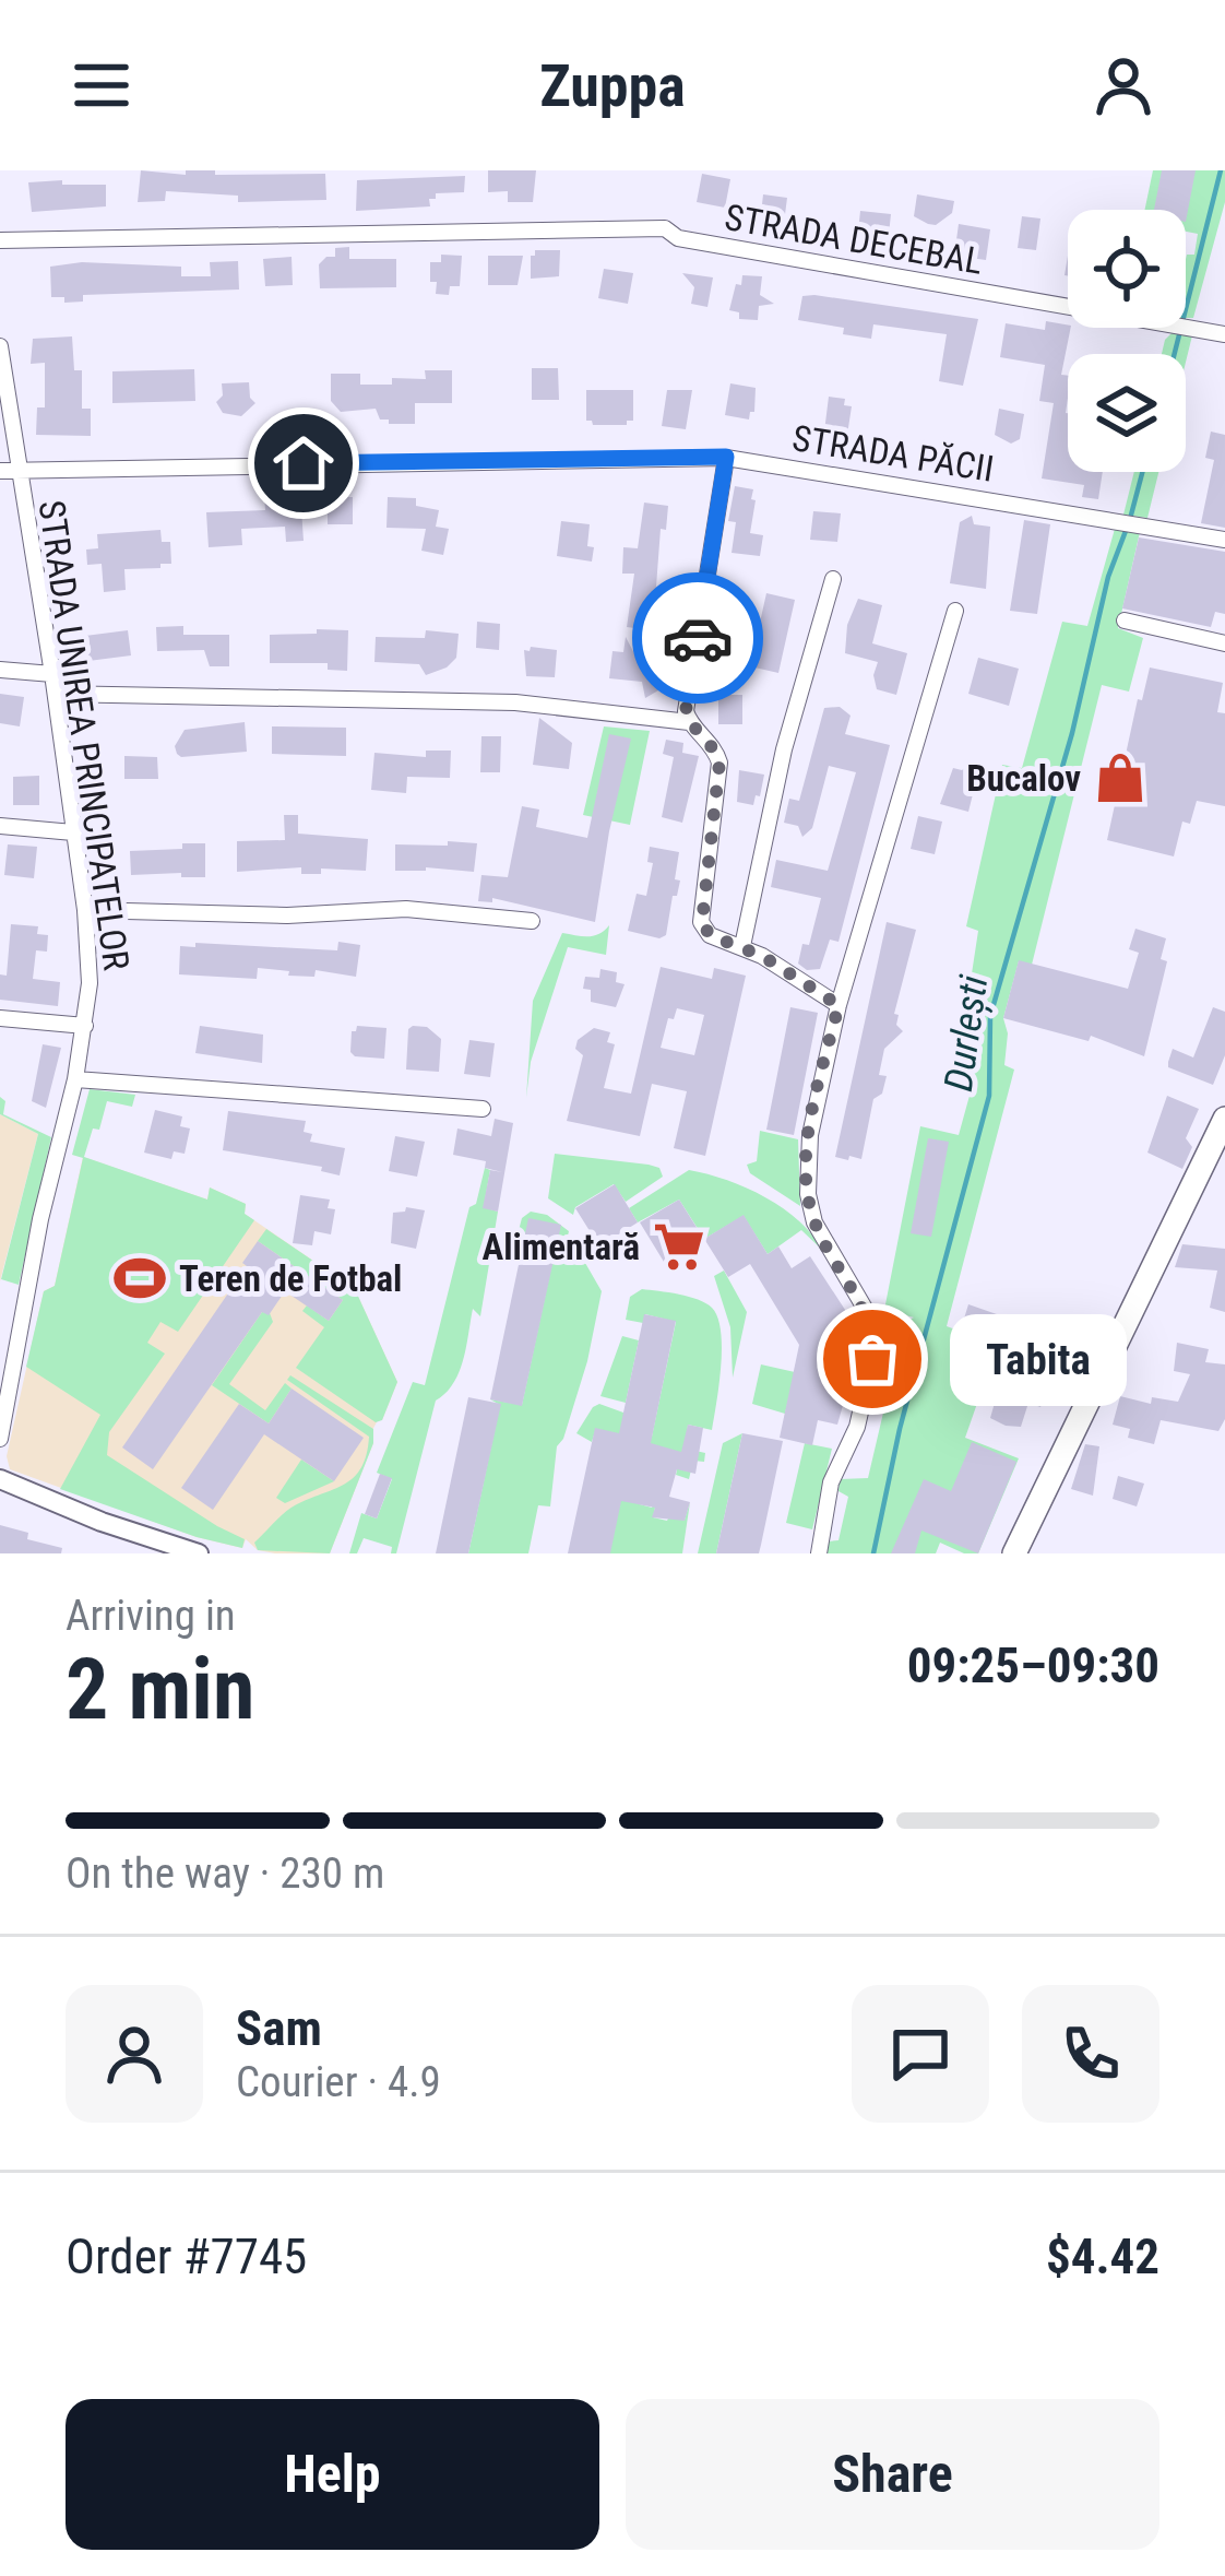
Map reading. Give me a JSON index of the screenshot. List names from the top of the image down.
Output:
{
  "streets": {
    "street": ["STRADA DECEBAL", "STRADA PĂCII", "STRADA UNIREA PRINCIPATELOR"]
  },
  "crossings": [
    ["STRADA PĂCII", "STRADA UNIREA PRINCIPATELOR"]
  ],
  "water": ["Durlești"],
  "places": {
    "shop": ["Bucalov"],
    "supermarket": ["Alimentară"],
    "sports": ["Teren de Fotbal"],
    "other": ["Tabita"]
  },
  "page": {
    "header": "Zuppa",
    "bubble": "Tabita",
    "heading": ["2 min", "Arriving in", "09:25–09:30"],
    "panel": [
      "Sam",
      "Courier · 4.9",
      "Order #7745",
      "$4.42"
    ],
    "bar": "On the way · 230 m",
    "buttons": ["Help", "Share"]
  }
}
